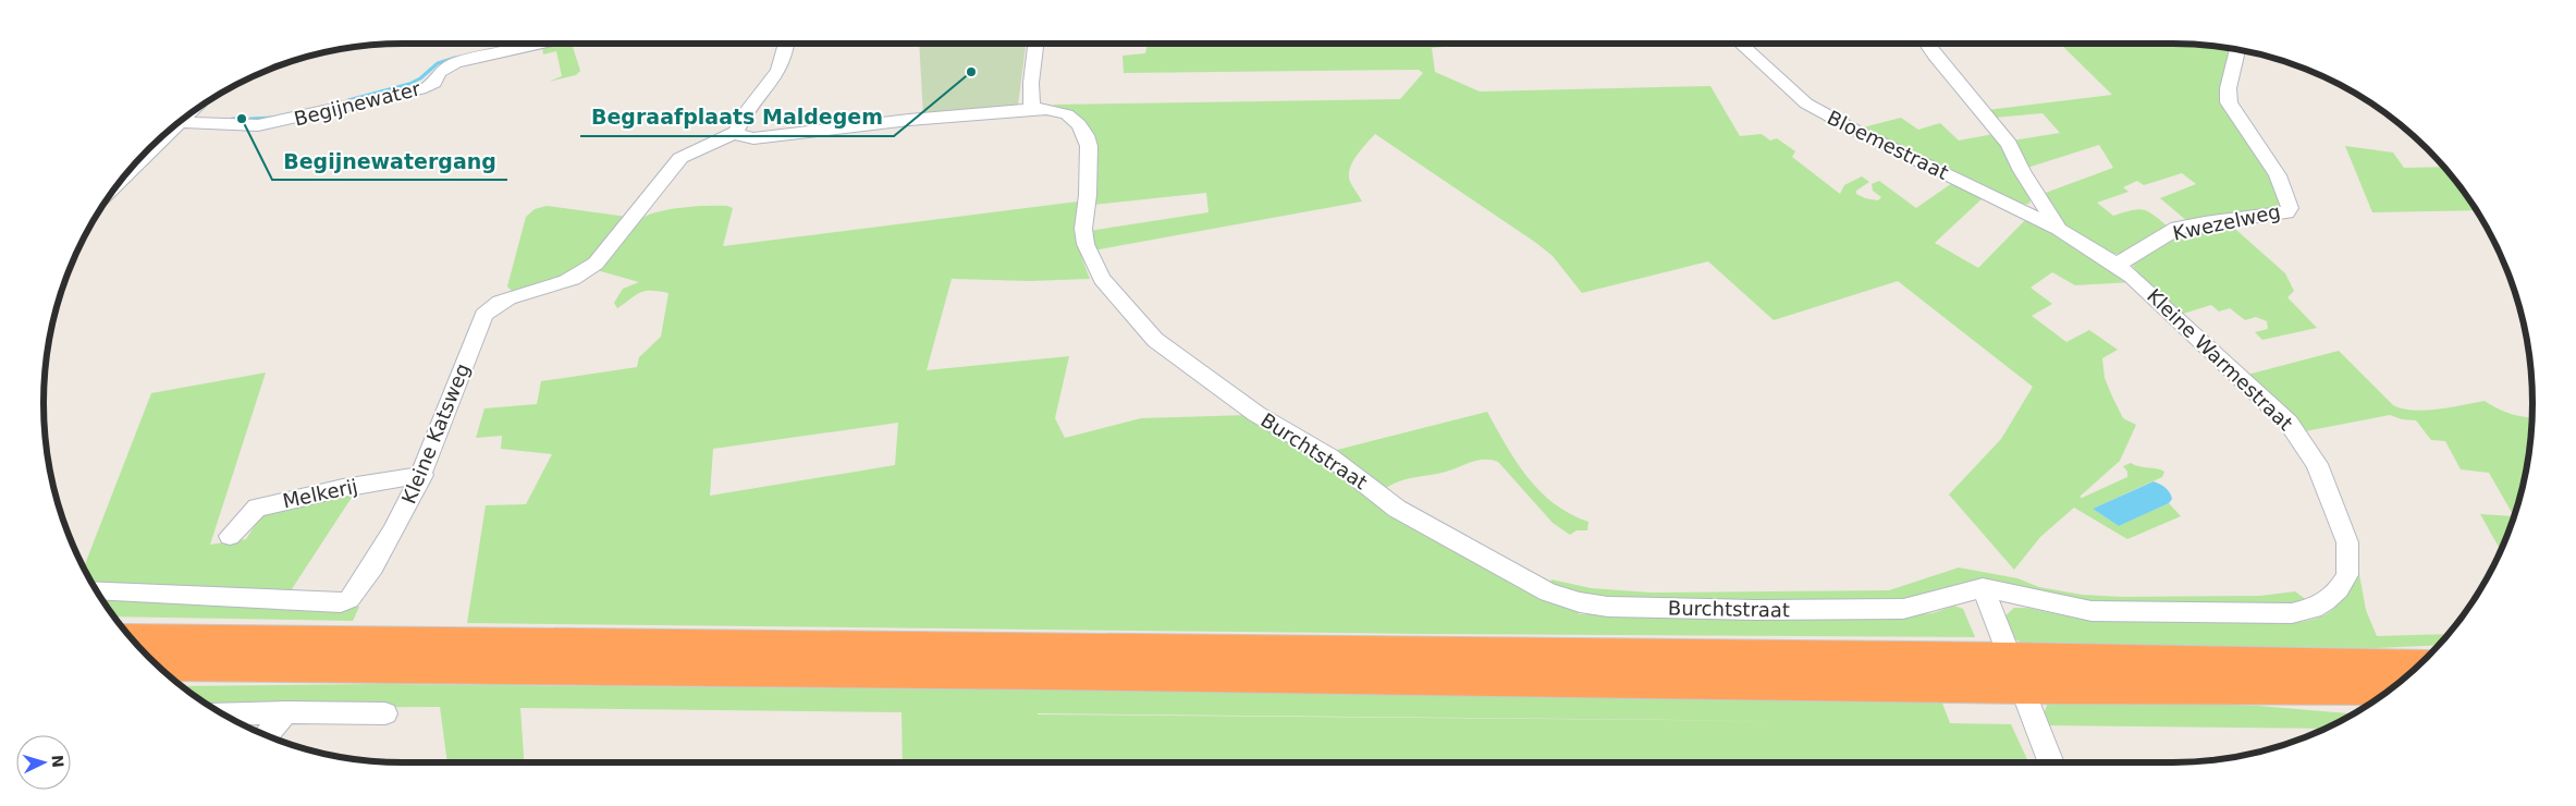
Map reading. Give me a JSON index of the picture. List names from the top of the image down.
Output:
{
  "streets": {
    "street": [
      "Begijnewater",
      "Bloemestraat",
      "Kwezelweg",
      "Kleine Warmestraat",
      "Kleine Katsweg",
      "Burchtstraat",
      "Melkerij"
    ]
  },
  "crossings": [
    ["Bloemestraat", "Kleine Warmestraat"],
    ["Kwezelweg", "Kleine Warmestraat"],
    ["Kleine Warmestraat", "Burchtstraat"],
    ["Kleine Katsweg", "Burchtstraat"],
    ["Kleine Katsweg", "Melkerij"]
  ],
  "places": ["Begraafplaats Maldegem", "Begijnewatergang"],
  "north": "right"
}
